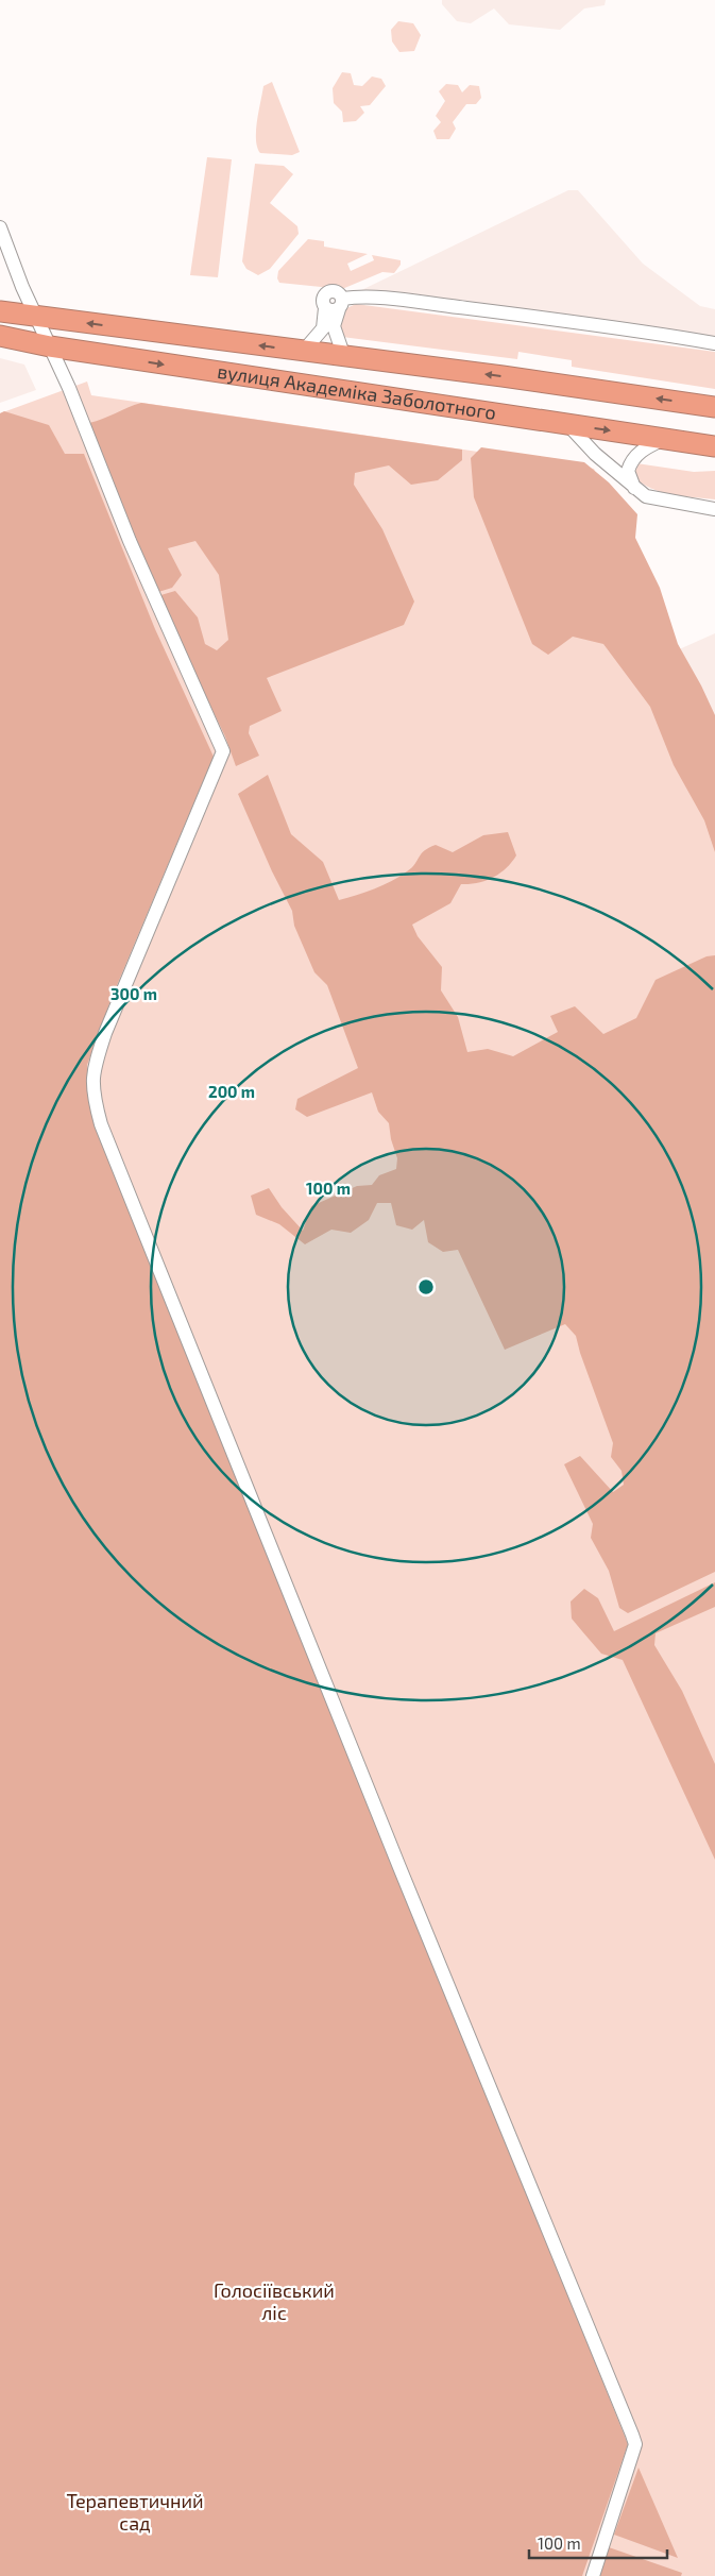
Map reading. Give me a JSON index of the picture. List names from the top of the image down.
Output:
{
  "streets": {
    "highway": ["вулиця Академіка Заболотного"]
  },
  "parks": ["Голосіївський ліс", "Терапевтичний сад"],
  "scale_bar": "100 m",
  "rings": ["300 m", "200 m", "100 m"]
}
